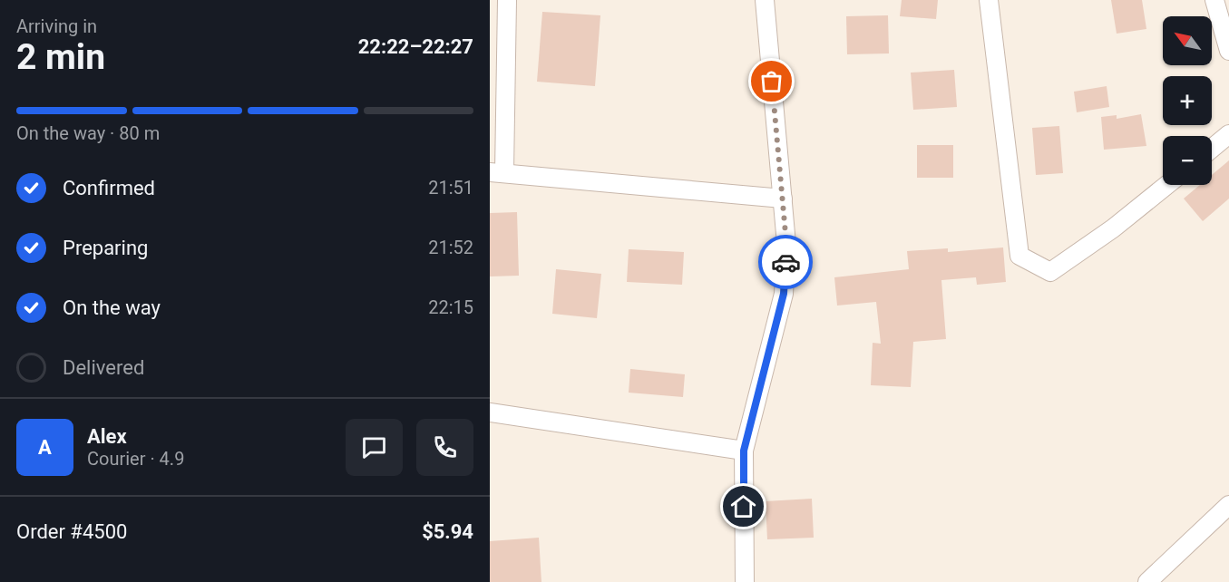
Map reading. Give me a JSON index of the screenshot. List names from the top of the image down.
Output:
{
  "north": "top left",
  "page": {
    "heading": ["2 min", "Arriving in", "22:22–22:27"],
    "panel": [
      "Alex",
      "Courier · 4.9",
      "Order #4500",
      "$5.94"
    ],
    "map_buttons": ["+", "−"],
    "bar": "On the way · 80 m",
    "list": [
      ["Confirmed", "21:51"],
      ["Preparing", "21:52"],
      ["On the way", "22:15"],
      "Delivered"
    ],
    "round": "A"
  }
}
